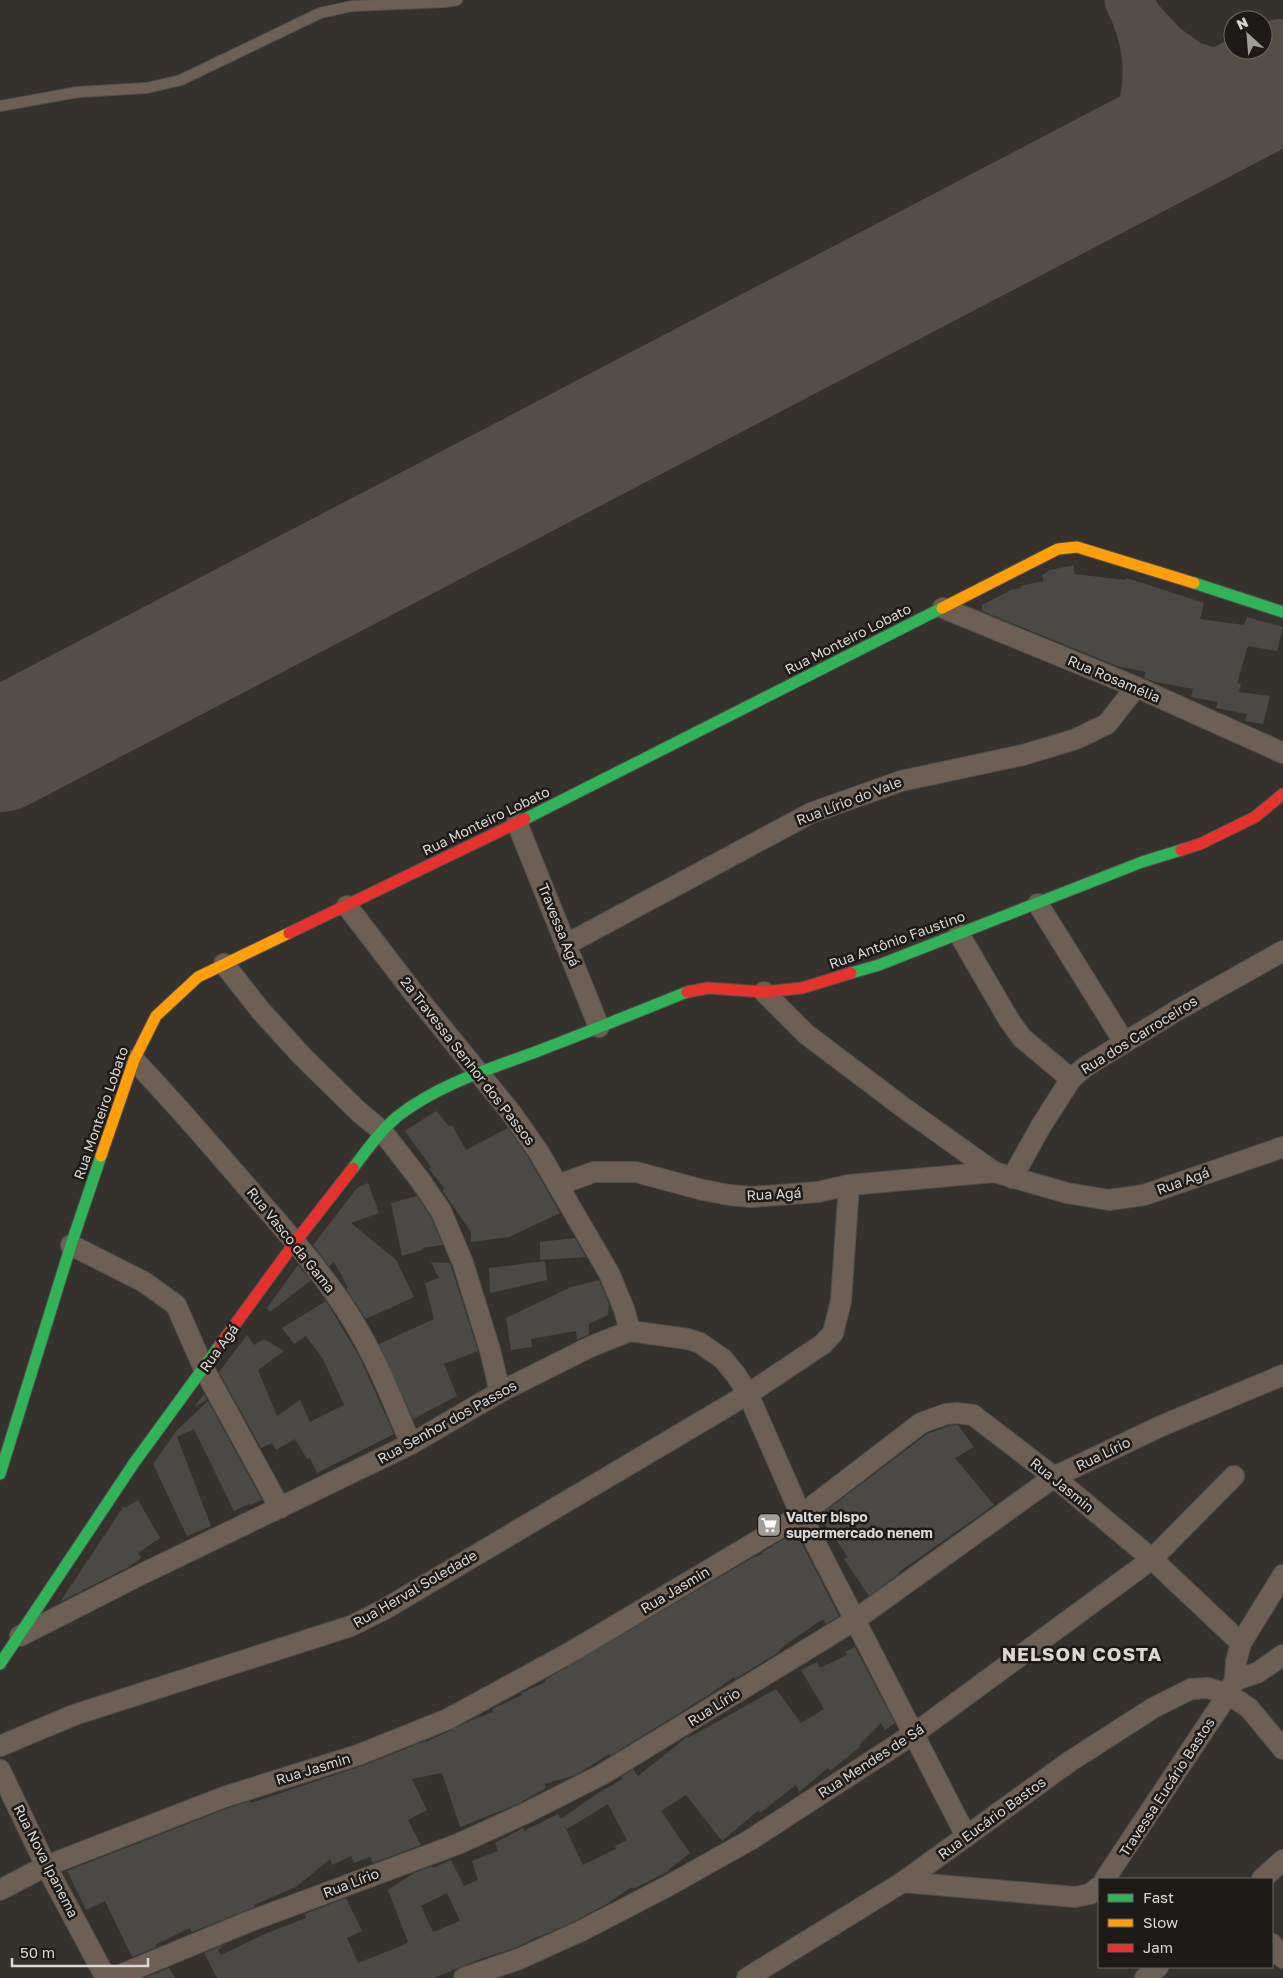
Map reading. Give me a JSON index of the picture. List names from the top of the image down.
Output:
{
  "streets": {
    "street": [
      "Rua Monteiro Lobato",
      "Rua Rosamélia",
      "Rua Lírio do Vale",
      "Travessa Agá",
      "Rua Antônio Faustino",
      "Rua dos Carroceiros",
      "2ª Travessa Senhor dos Passos",
      "Rua Agá",
      "Rua Vasco da Gama",
      "Rua Senhor dos Passos",
      "Rua Lírio",
      "Rua Jasmin",
      "Rua Herval Soledade",
      "Rua Mendes de Sá",
      "Travessa Eucário Bastos",
      "Rua Eucário Bastos",
      "Rua Nova Ipanema"
    ]
  },
  "crossings": [
    ["Rua Monteiro Lobato", "Rua Rosamélia"],
    ["Rua Monteiro Lobato", "Travessa Agá"],
    ["Rua Monteiro Lobato", "2ª Travessa Senhor dos Passos"],
    ["Rua Monteiro Lobato", "Rua Vasco da Gama"],
    ["Rua Rosamélia", "Rua Lírio do Vale"],
    ["Rua Lírio do Vale", "Travessa Agá"],
    ["Travessa Agá", "Rua Antônio Faustino"],
    ["Rua Antônio Faustino", "2ª Travessa Senhor dos Passos"],
    ["Rua Antônio Faustino", "Rua Agá"],
    ["Rua dos Carroceiros", "Rua Agá"],
    ["2ª Travessa Senhor dos Passos", "Rua Agá"],
    ["2ª Travessa Senhor dos Passos", "Rua Senhor dos Passos"],
    ["Rua Agá", "Rua Vasco da Gama"],
    ["Rua Agá", "Rua Senhor dos Passos"],
    ["Rua Agá", "Rua Herval Soledade"],
    ["Rua Vasco da Gama", "Rua Senhor dos Passos"],
    ["Rua Senhor dos Passos", "Rua Lírio"],
    ["Rua Senhor dos Passos", "Rua Jasmin"],
    ["Rua Senhor dos Passos", "Rua Herval Soledade"],
    ["Rua Senhor dos Passos", "Rua Mendes de Sá"],
    ["Rua Senhor dos Passos", "Rua Eucário Bastos"],
    ["Rua Lírio", "Rua Jasmin"],
    ["Rua Jasmin", "Rua Mendes de Sá"],
    ["Rua Jasmin", "Rua Nova Ipanema"],
    ["Travessa Eucário Bastos", "Rua Eucário Bastos"]
  ],
  "districts": ["NELSON COSTA"],
  "places": {
    "supermarket": ["Valter bispo supermercado nenem"]
  },
  "legend": ["Fast", "Slow", "Jam"],
  "scale_bar": "50 m",
  "north": "top left"
}
